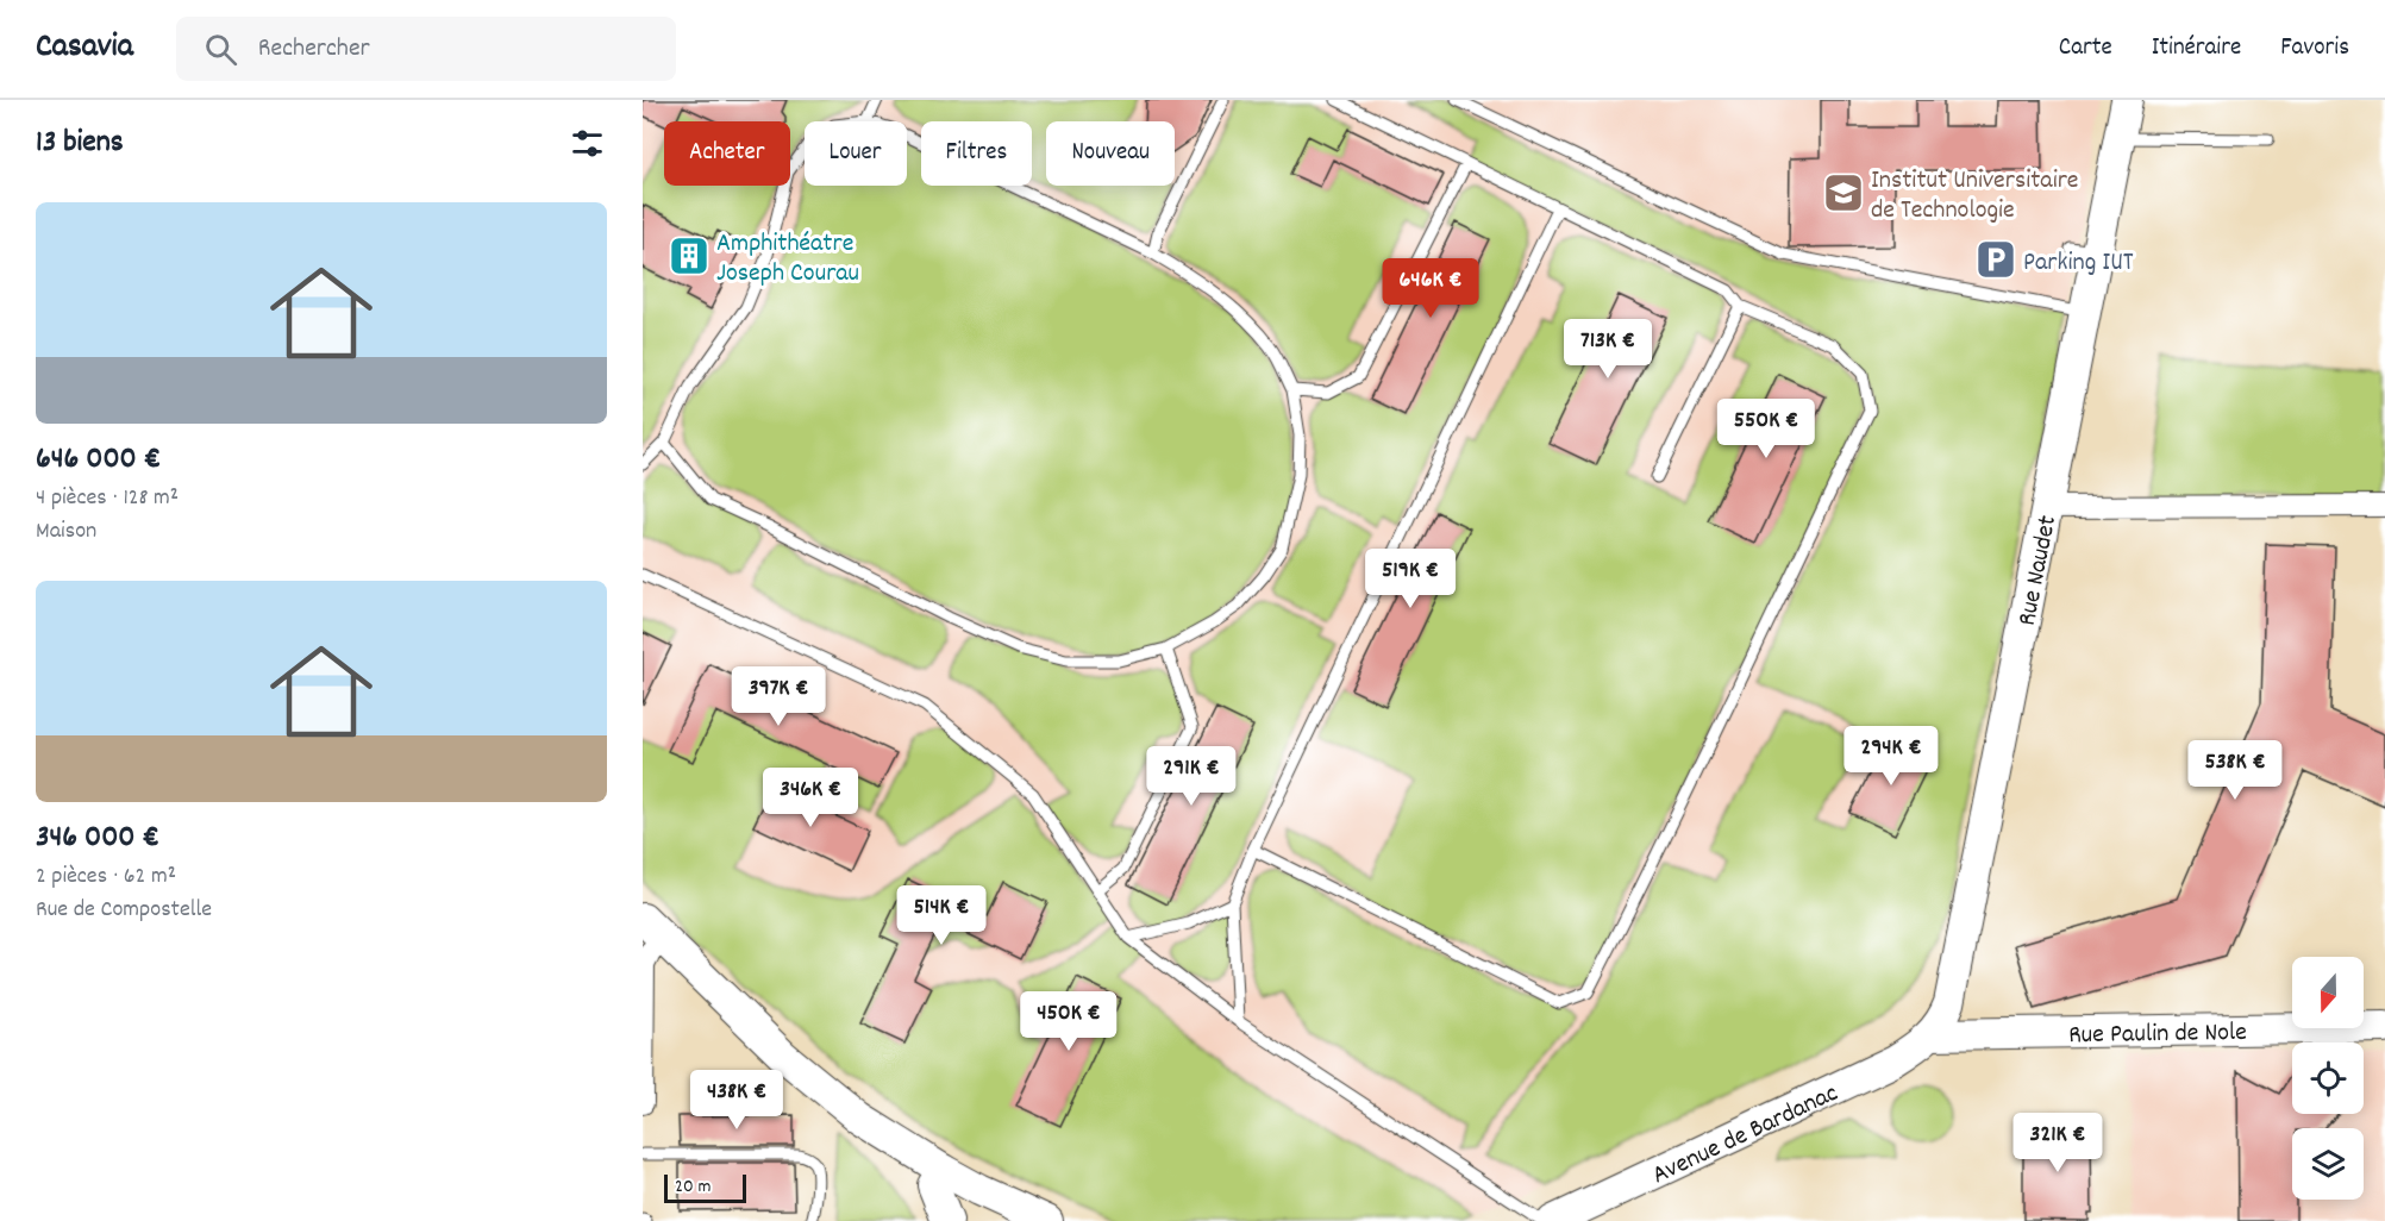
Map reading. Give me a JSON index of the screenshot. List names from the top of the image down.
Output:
{
  "streets": {
    "street": ["Rue Naudet", "Rue Paulin de Nole", "Avenue de Bardanac"]
  },
  "crossings": [
    ["Rue Naudet", "Rue Paulin de Nole"],
    ["Rue Naudet", "Avenue de Bardanac"],
    ["Rue Paulin de Nole", "Avenue de Bardanac"]
  ],
  "places": {
    "school or university": ["Institut Universitaire de Technologie"],
    "building": ["Amphithéatre Joseph Courau"],
    "parking": ["Parking IUT"]
  },
  "scale_bar": "20 m",
  "north": "bottom",
  "page": {
    "header": "Casavia",
    "search": "Rechercher",
    "nav": ["Carte", "Itinéraire", "Favoris"],
    "heading": "13 biens",
    "chip": [
      "Acheter",
      "Louer",
      "Filtres",
      "Nouveau"
    ],
    "list": [
      {
        "name": "646 000 €",
        "note": "4 pièces · 128 m² · Maison"
      },
      {
        "name": "346 000 €",
        "note": "2 pièces · 62 m² · Rue de Compostelle"
      }
    ],
    "price": [
      "646K €",
      "713K €",
      "550K €",
      "519K €",
      "397K €",
      "294K €",
      "538K €",
      "291K €",
      "346K €",
      "514K €",
      "450K €",
      "438K €",
      "321K €"
    ],
    "scale": "20 m"
  }
}
